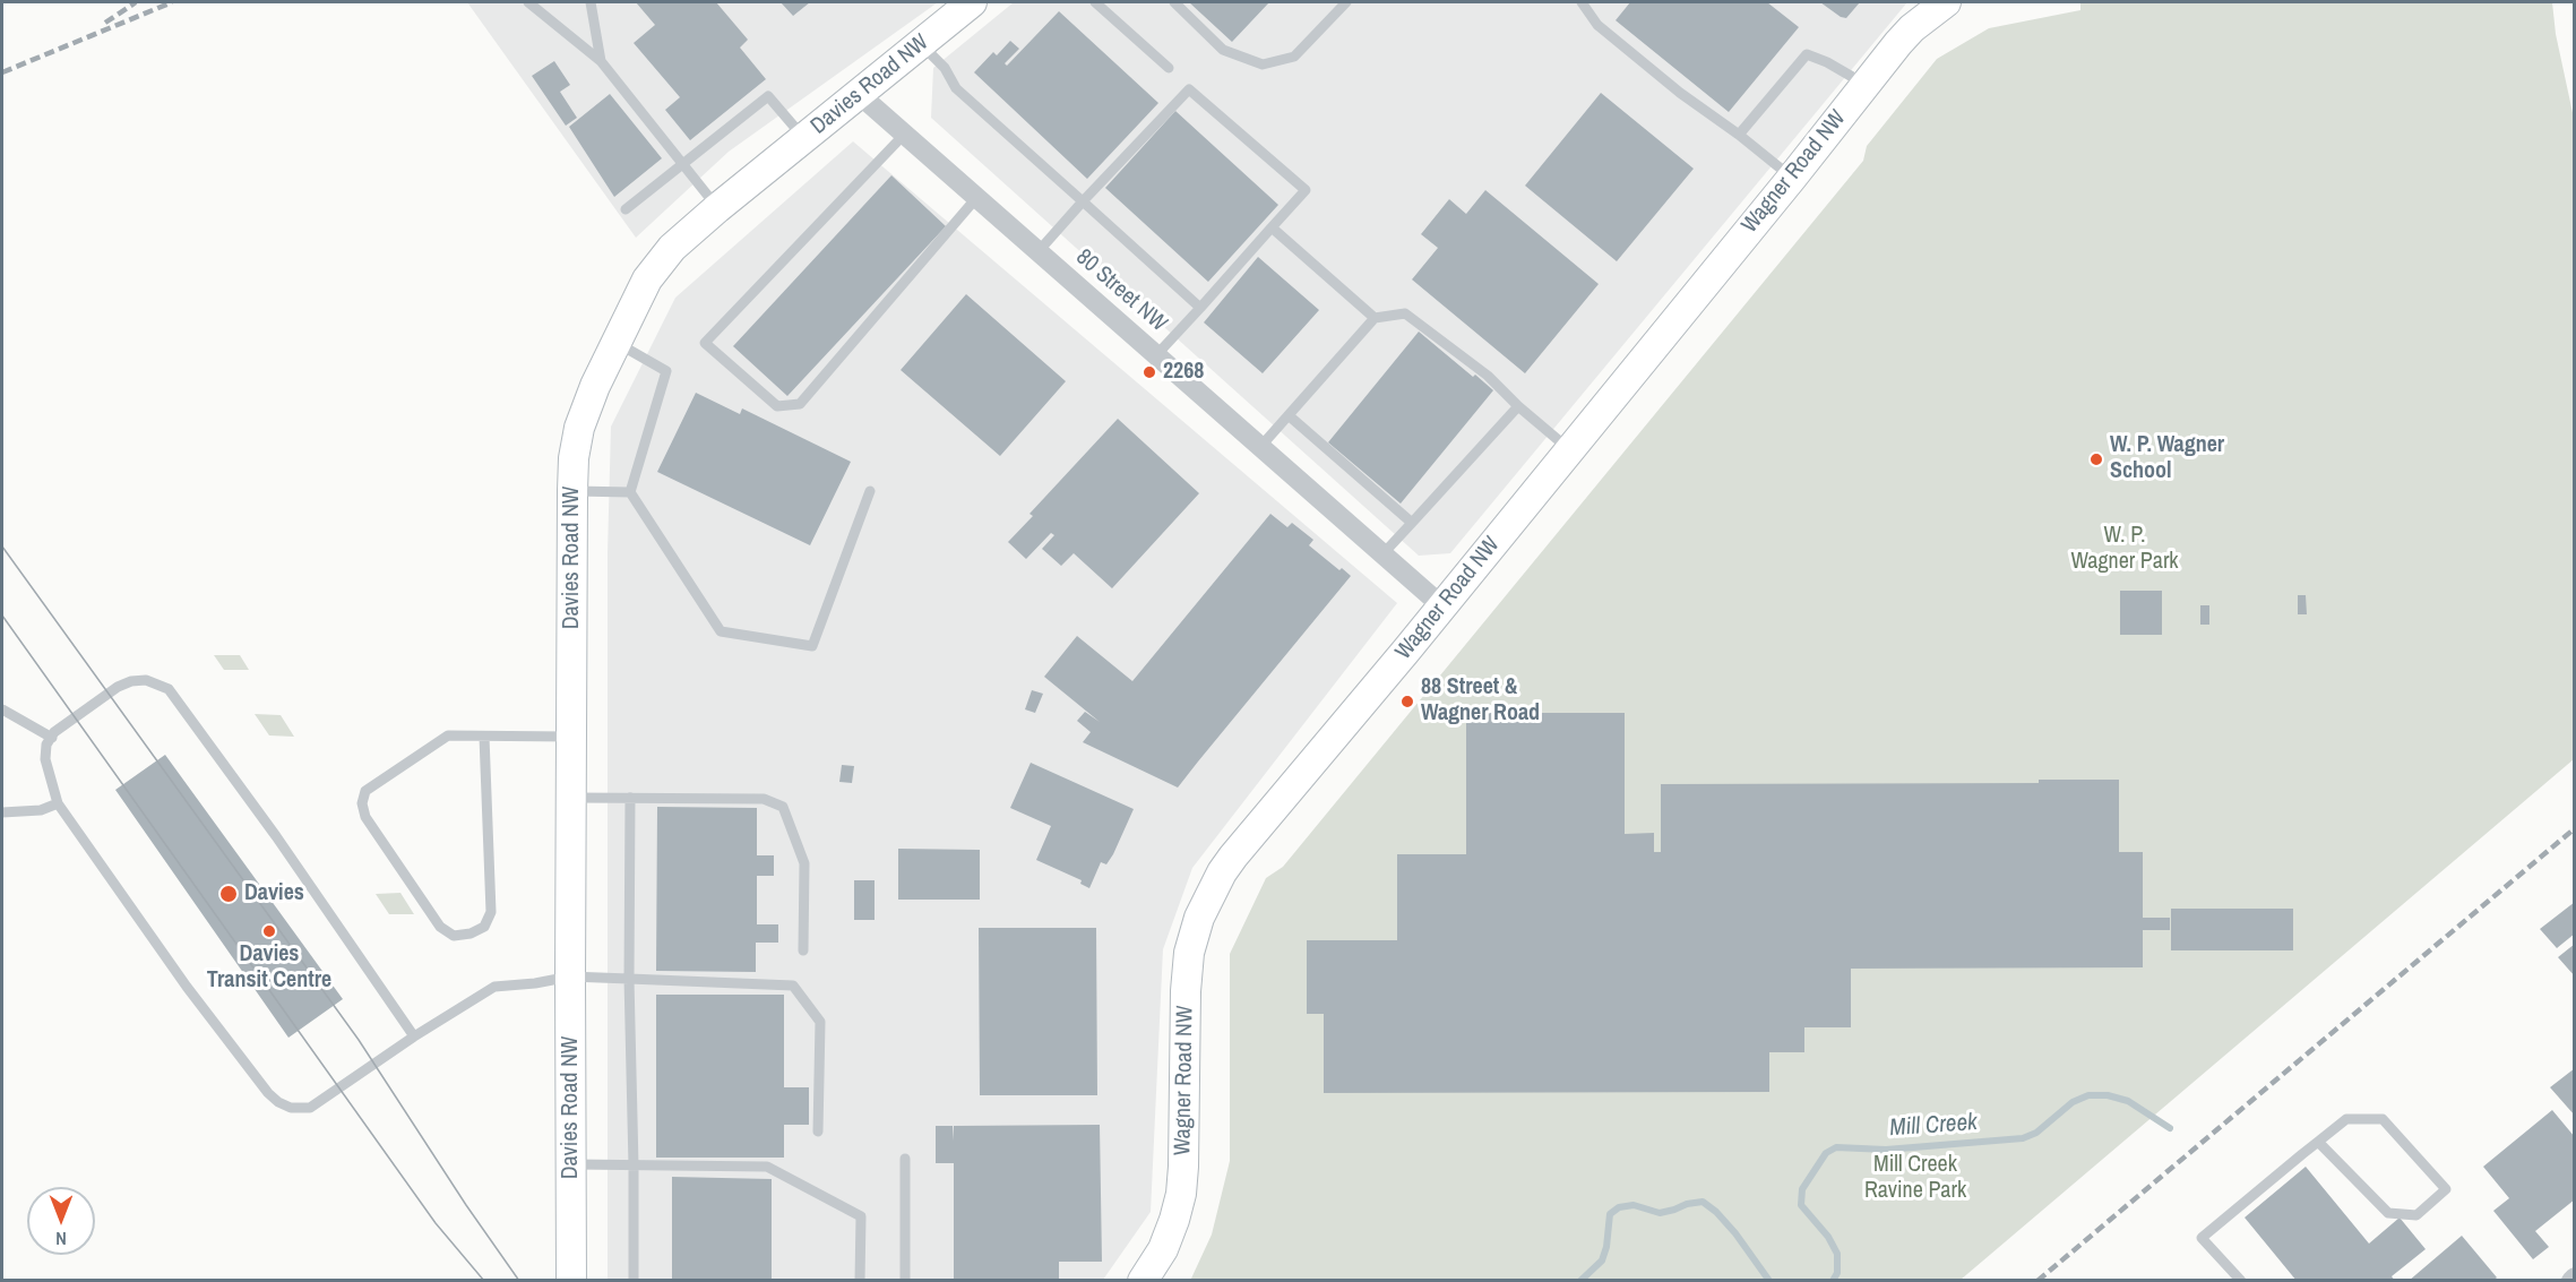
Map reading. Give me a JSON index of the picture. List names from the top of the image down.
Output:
{
  "streets": {
    "street": ["Davies Road NW", "Wagner Road NW", "80 Street NW"]
  },
  "crossings": [
    ["Davies Road NW", "80 Street NW"],
    ["Wagner Road NW", "80 Street NW"]
  ],
  "water": ["Mill Creek"],
  "parks": ["W. P. Wagner Park", "Mill Creek Ravine Park"],
  "places": [
    "2268",
    "W. P. Wagner School",
    "88 Street & Wagner Road",
    "Davies",
    "Davies Transit Centre"
  ],
  "north": "bottom"
}
